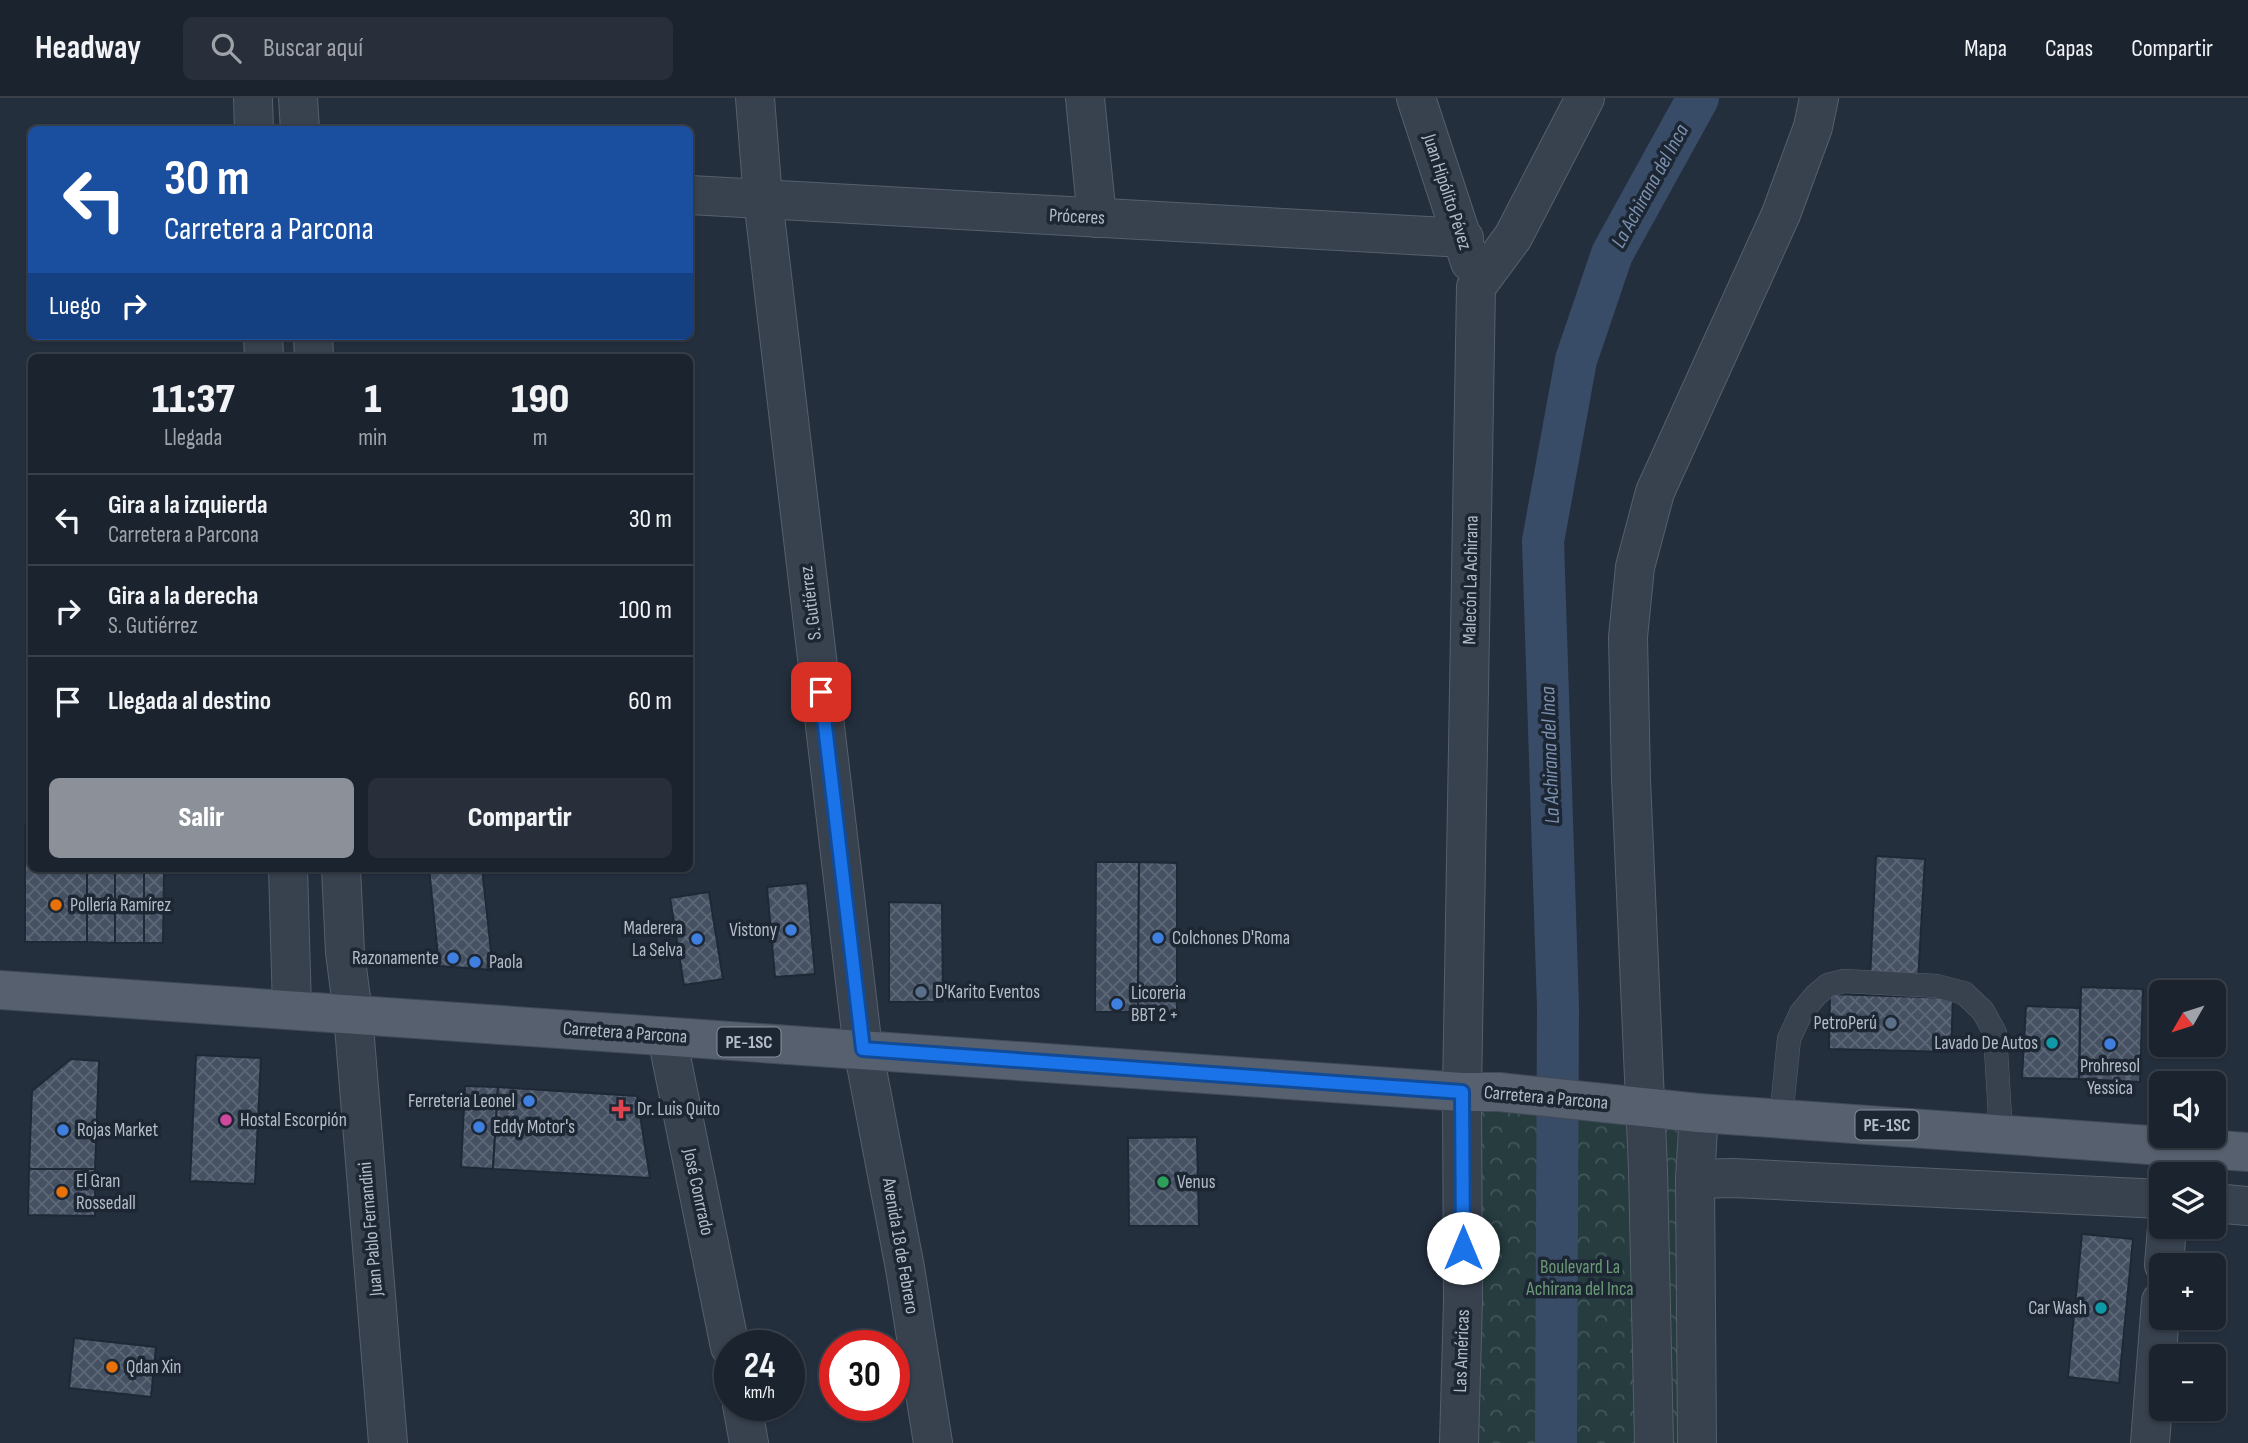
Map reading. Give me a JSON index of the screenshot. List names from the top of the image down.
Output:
{
  "streets": {
    "main road": ["Carretera a Parcona", "PE-1SC"],
    "street": [
      "Juan Hipólito Pévez",
      "Próceres",
      "Malecón La Achirana",
      "S. Gutiérrez",
      "José Conrrado",
      "Juan Pablo Fernandini",
      "Avenida 18 de Febrero",
      "Las Américas"
    ]
  },
  "crossings": [
    ["Juan Hipólito Pévez", "Próceres"],
    ["Juan Hipólito Pévez", "Malecón La Achirana"],
    ["Próceres", "S. Gutiérrez"],
    ["Malecón La Achirana", "Carretera a Parcona"],
    ["Malecón La Achirana", "Las Américas"],
    ["S. Gutiérrez", "Carretera a Parcona"],
    ["S. Gutiérrez", "Avenida 18 de Febrero"],
    ["Carretera a Parcona", "PE-1SC"],
    ["Carretera a Parcona", "José Conrrado"],
    ["Carretera a Parcona", "Juan Pablo Fernandini"],
    ["Carretera a Parcona", "Avenida 18 de Febrero"],
    ["Carretera a Parcona", "Las Américas"]
  ],
  "water": ["La Achirana del Inca"],
  "parks": ["Boulevard La Achirana del Inca"],
  "places": {
    "other": [
      "Pollería Ramírez",
      "Vistony",
      "Colchones D'Roma",
      "Maderera La Selva",
      "Razonamente",
      "Paola",
      "D'Karito Eventos",
      "Licoreria BBT 2 +",
      "PetroPerú",
      "Lavado De Autos",
      "Prohresol Yessica",
      "Ferreteria Leonel",
      "Hostal Escorpión",
      "Eddy Motor's",
      "Rojas Market",
      "Venus",
      "El Gran Rossedall",
      "Car Wash",
      "Qdan Xin"
    ],
    "health": ["Dr. Luis Quito"]
  },
  "north": "bottom left",
  "page": {
    "header": "Headway",
    "search": "Buscar aquí",
    "nav": ["Mapa", "Capas", "Compartir"],
    "turn": ["30 m", "Carretera a Parcona"],
    "then": "Luego",
    "eta": [
      "11:37",
      "Llegada",
      "1",
      "min",
      "190",
      "m"
    ],
    "list": [
      {
        "name": "Gira a la izquierda",
        "note": "Carretera a Parcona",
        "value": "30 m"
      },
      {
        "name": "Gira a la derecha",
        "note": "S. Gutiérrez",
        "value": "100 m"
      },
      {
        "name": "Llegada al destino",
        "value": "60 m"
      }
    ],
    "buttons": ["Salir", "Compartir"],
    "map_buttons": ["+", "−"],
    "speed": "24 km/h",
    "limit": "30"
  }
}
